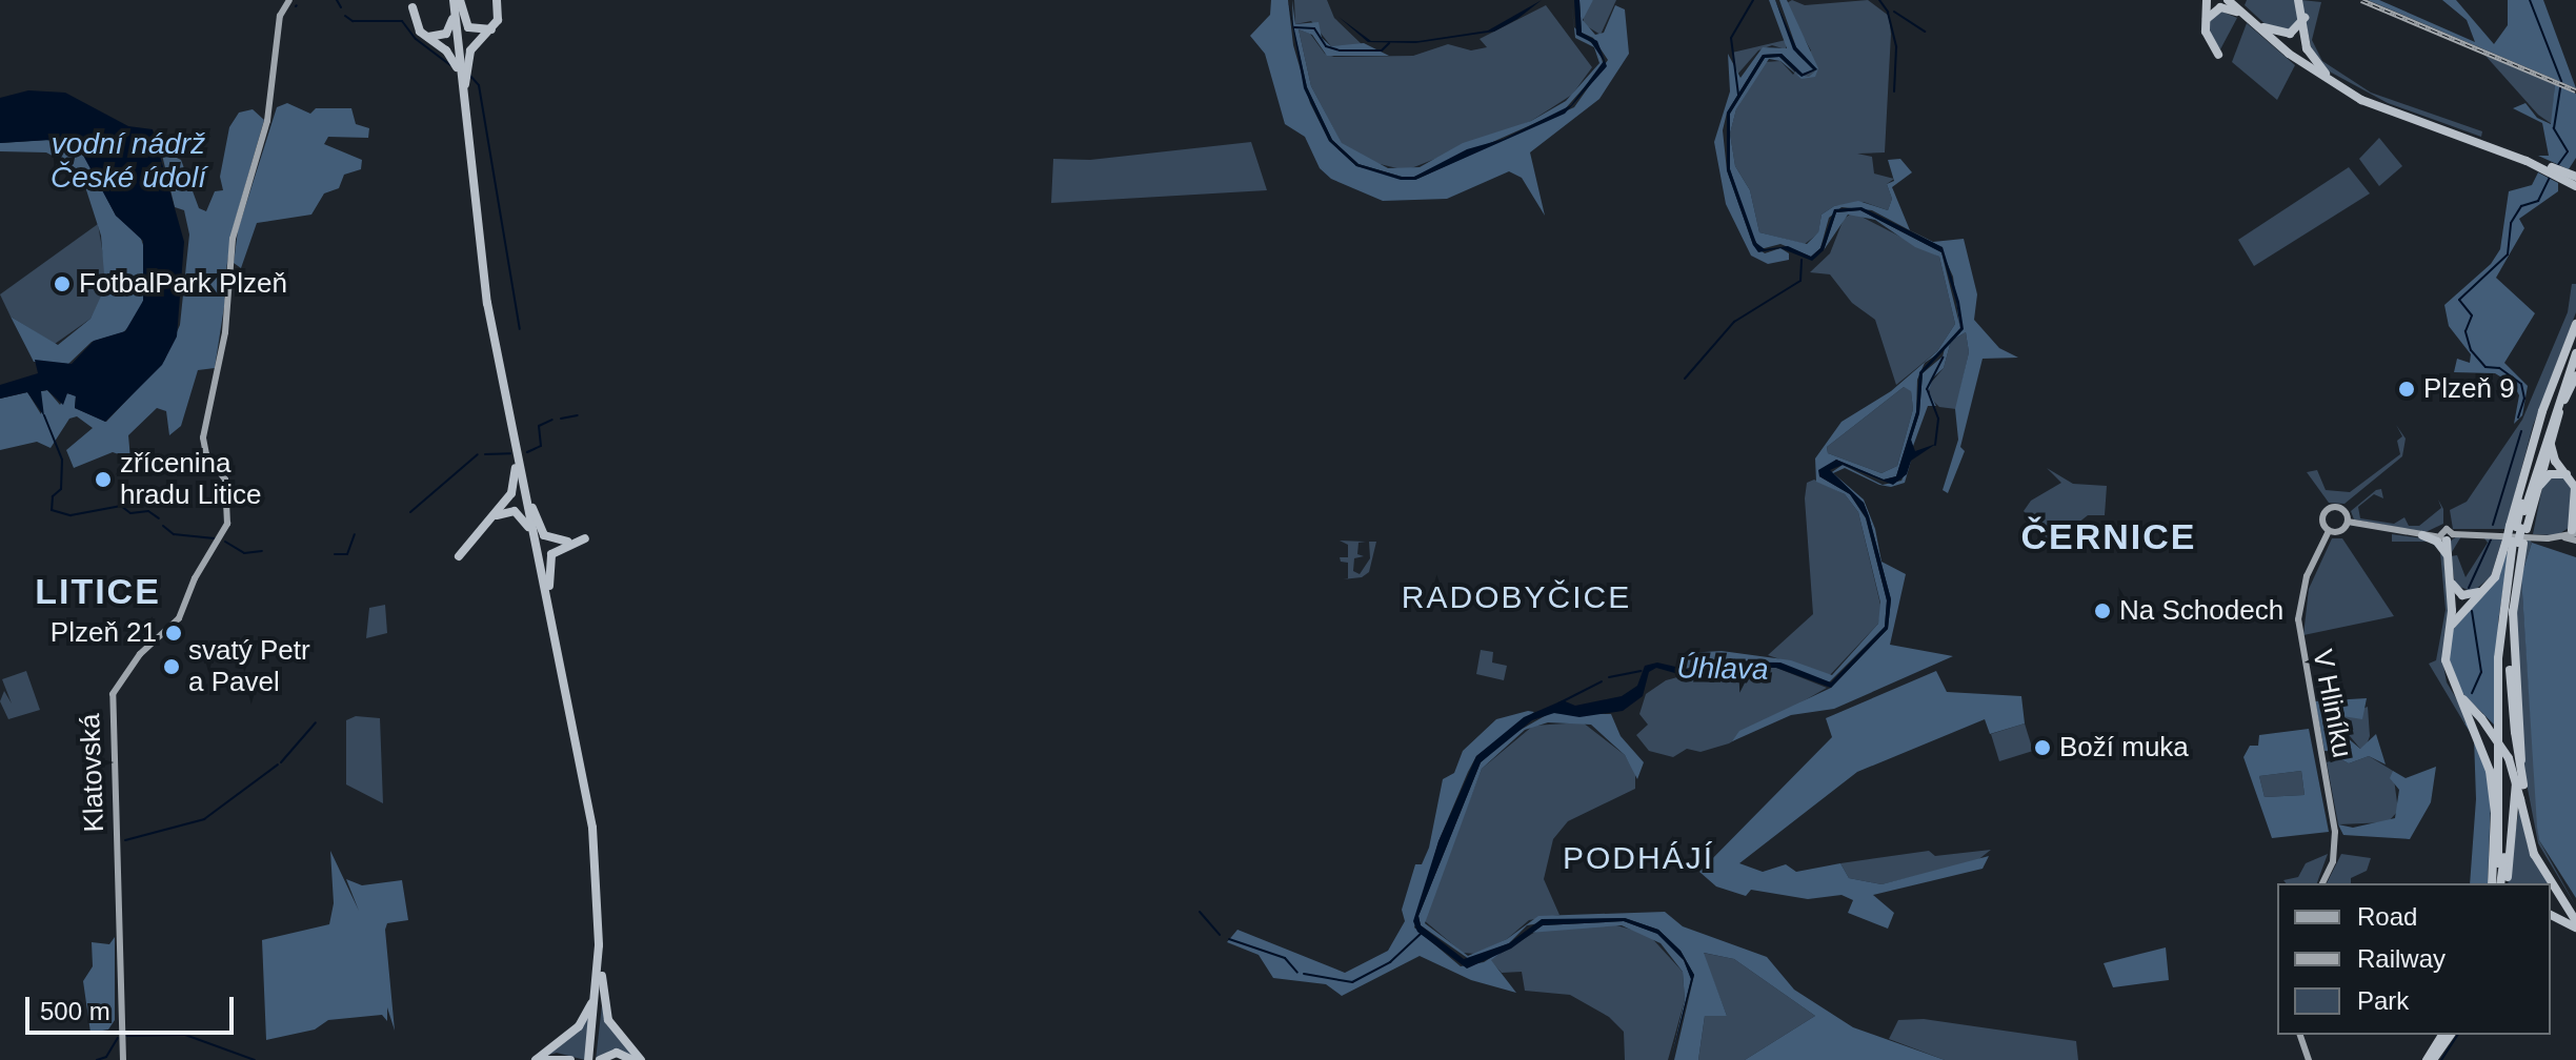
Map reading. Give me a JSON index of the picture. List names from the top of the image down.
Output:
{
  "streets": {
    "main road": ["V Hliníku", "Klatovská"]
  },
  "districts": [
    "ČERNICE",
    "LITICE",
    "RADOBYČICE",
    "PODHÁJÍ"
  ],
  "water": ["vodní nádrž České údolí", "Úhlava"],
  "places": [
    "FotbalPark Plzeň",
    "Plzeň 9",
    "zřícenina hradu Litice",
    "Na Schodech",
    "Plzeň 21",
    "svatý Petr a Pavel",
    "Boží muka"
  ],
  "legend": ["Road", "Railway", "Park"],
  "scale_bar": "500 m"
}
